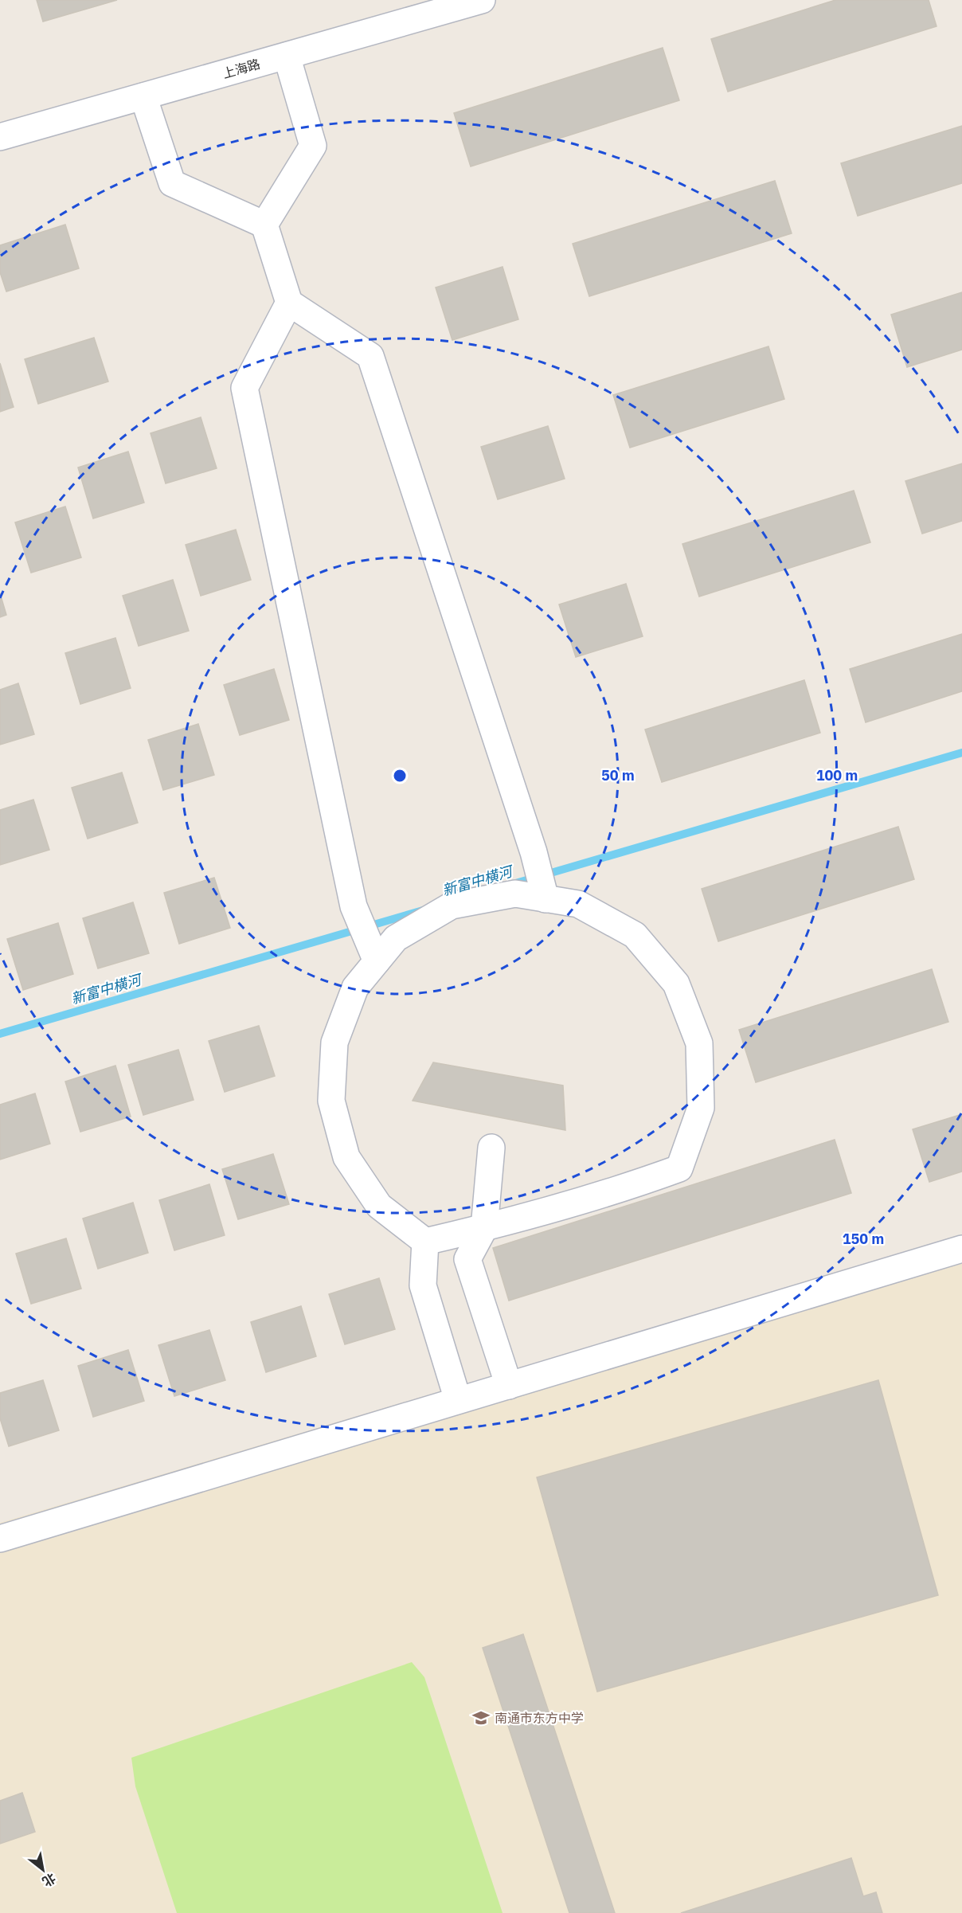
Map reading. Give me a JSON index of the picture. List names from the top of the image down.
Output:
{
  "streets": {
    "street": ["上海路"]
  },
  "water": ["新富中横河"],
  "places": {
    "school or university": ["南通市东方中学"]
  },
  "north": "bottom right",
  "rings": ["50 m", "100 m", "150 m"]
}
